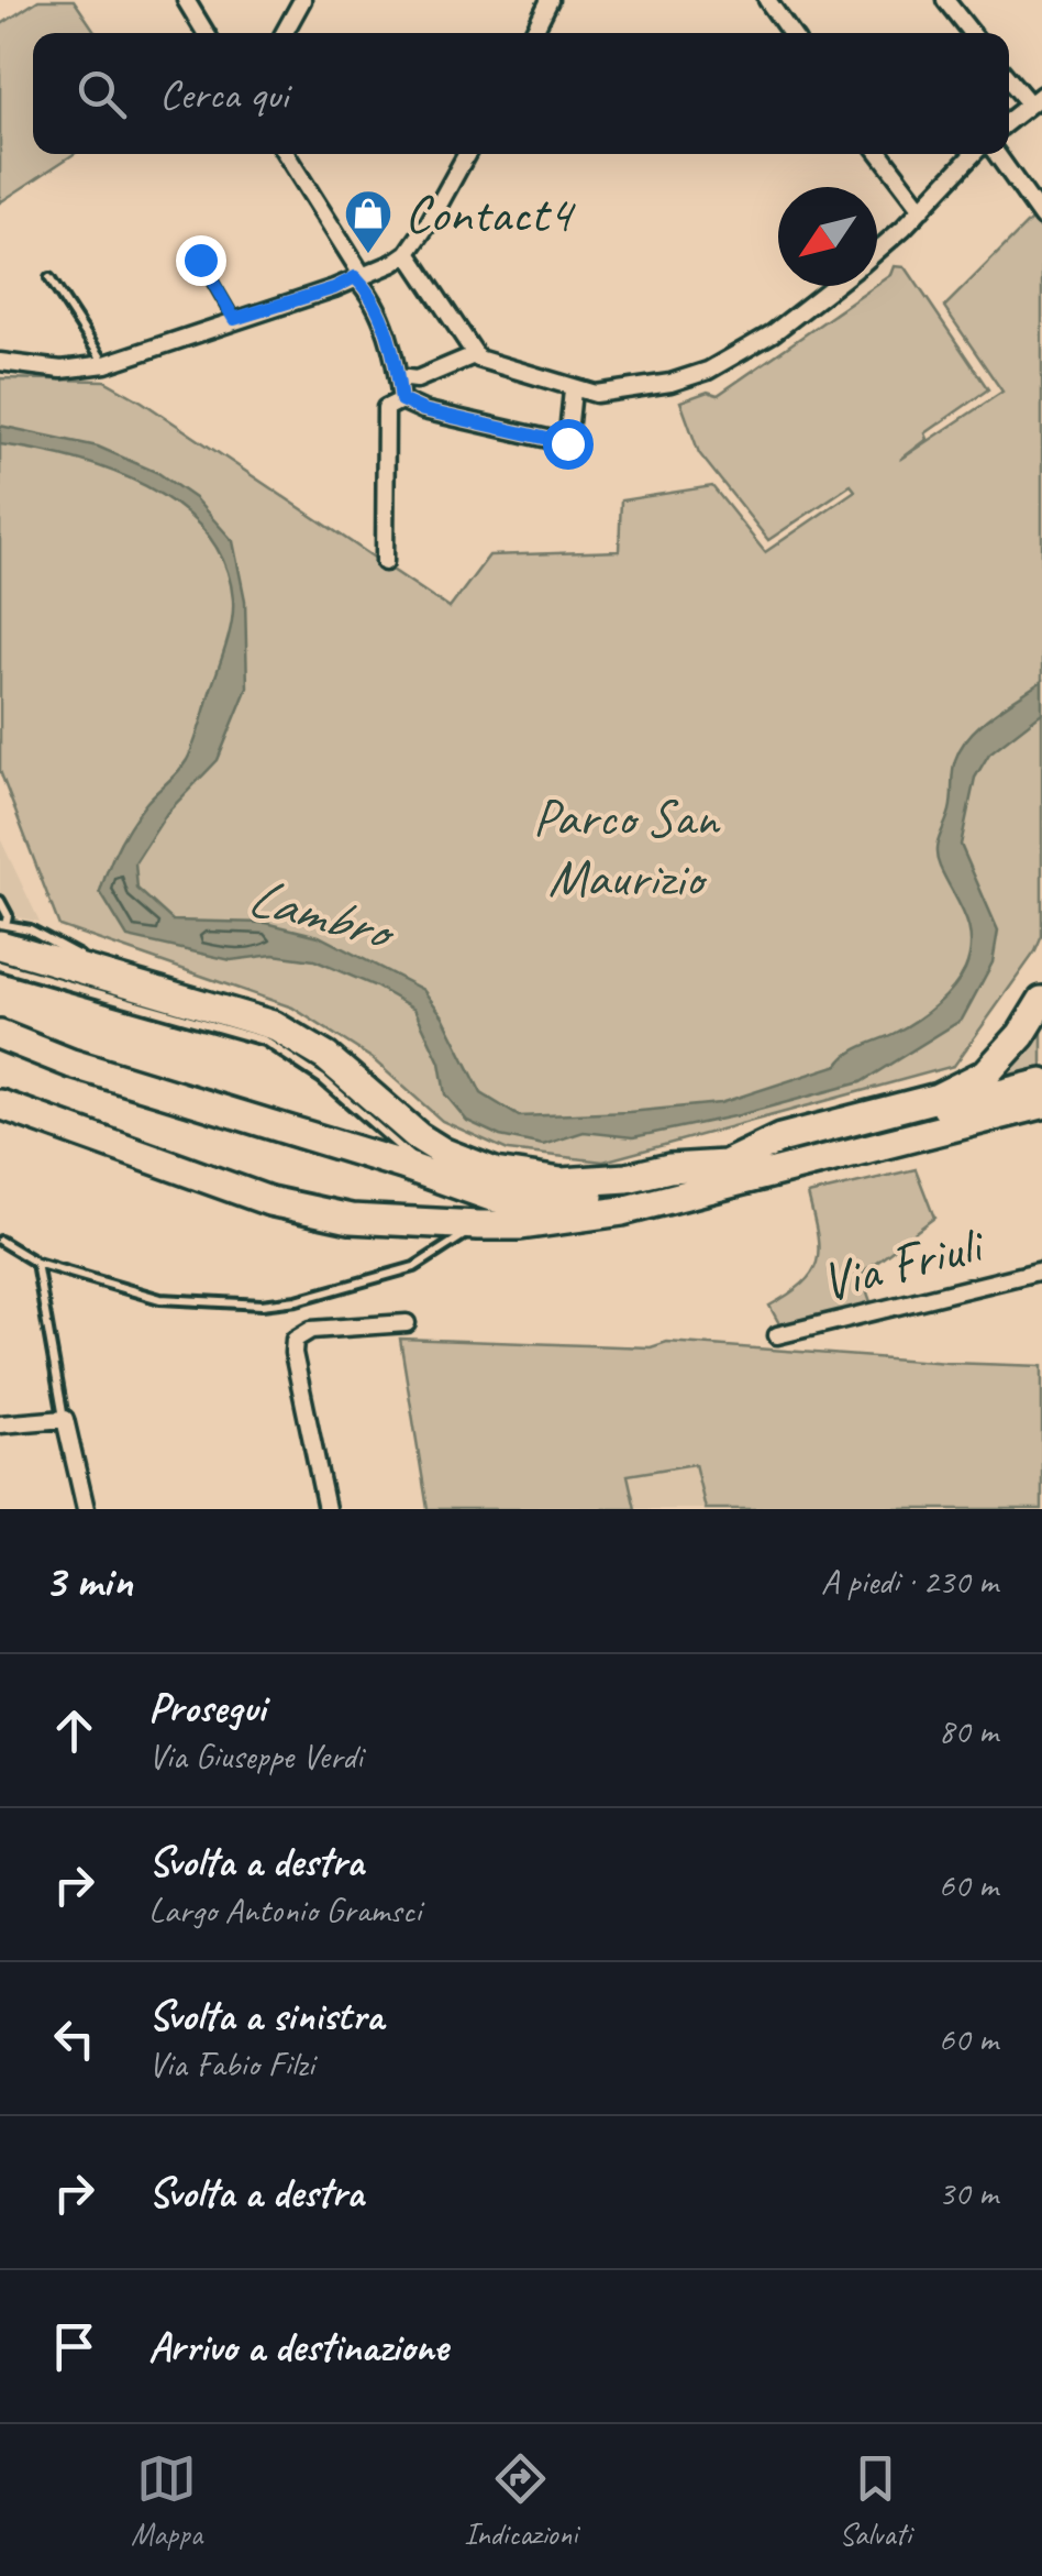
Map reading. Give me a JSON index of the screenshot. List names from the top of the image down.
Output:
{
  "streets": {
    "street": ["Via Friuli"]
  },
  "water": ["Lambro"],
  "parks": ["Parco San Maurizio"],
  "places": {
    "shop": ["Contact4"]
  },
  "north": "bottom left",
  "page": {
    "search": "Cerca qui",
    "heading": ["3 min", "A piedi · 230 m"],
    "list": [
      ["Prosegui", "Via Giuseppe Verdi", "80 m"],
      ["Svolta a destra", "Largo Antonio Gramsci", "60 m"],
      ["Svolta a sinistra", "Via Fabio Filzi", "60 m"],
      ["Svolta a destra", "30 m"],
      "Arrivo a destinazione"
    ],
    "nav": ["Mappa", "Indicazioni", "Salvati"]
  }
}
